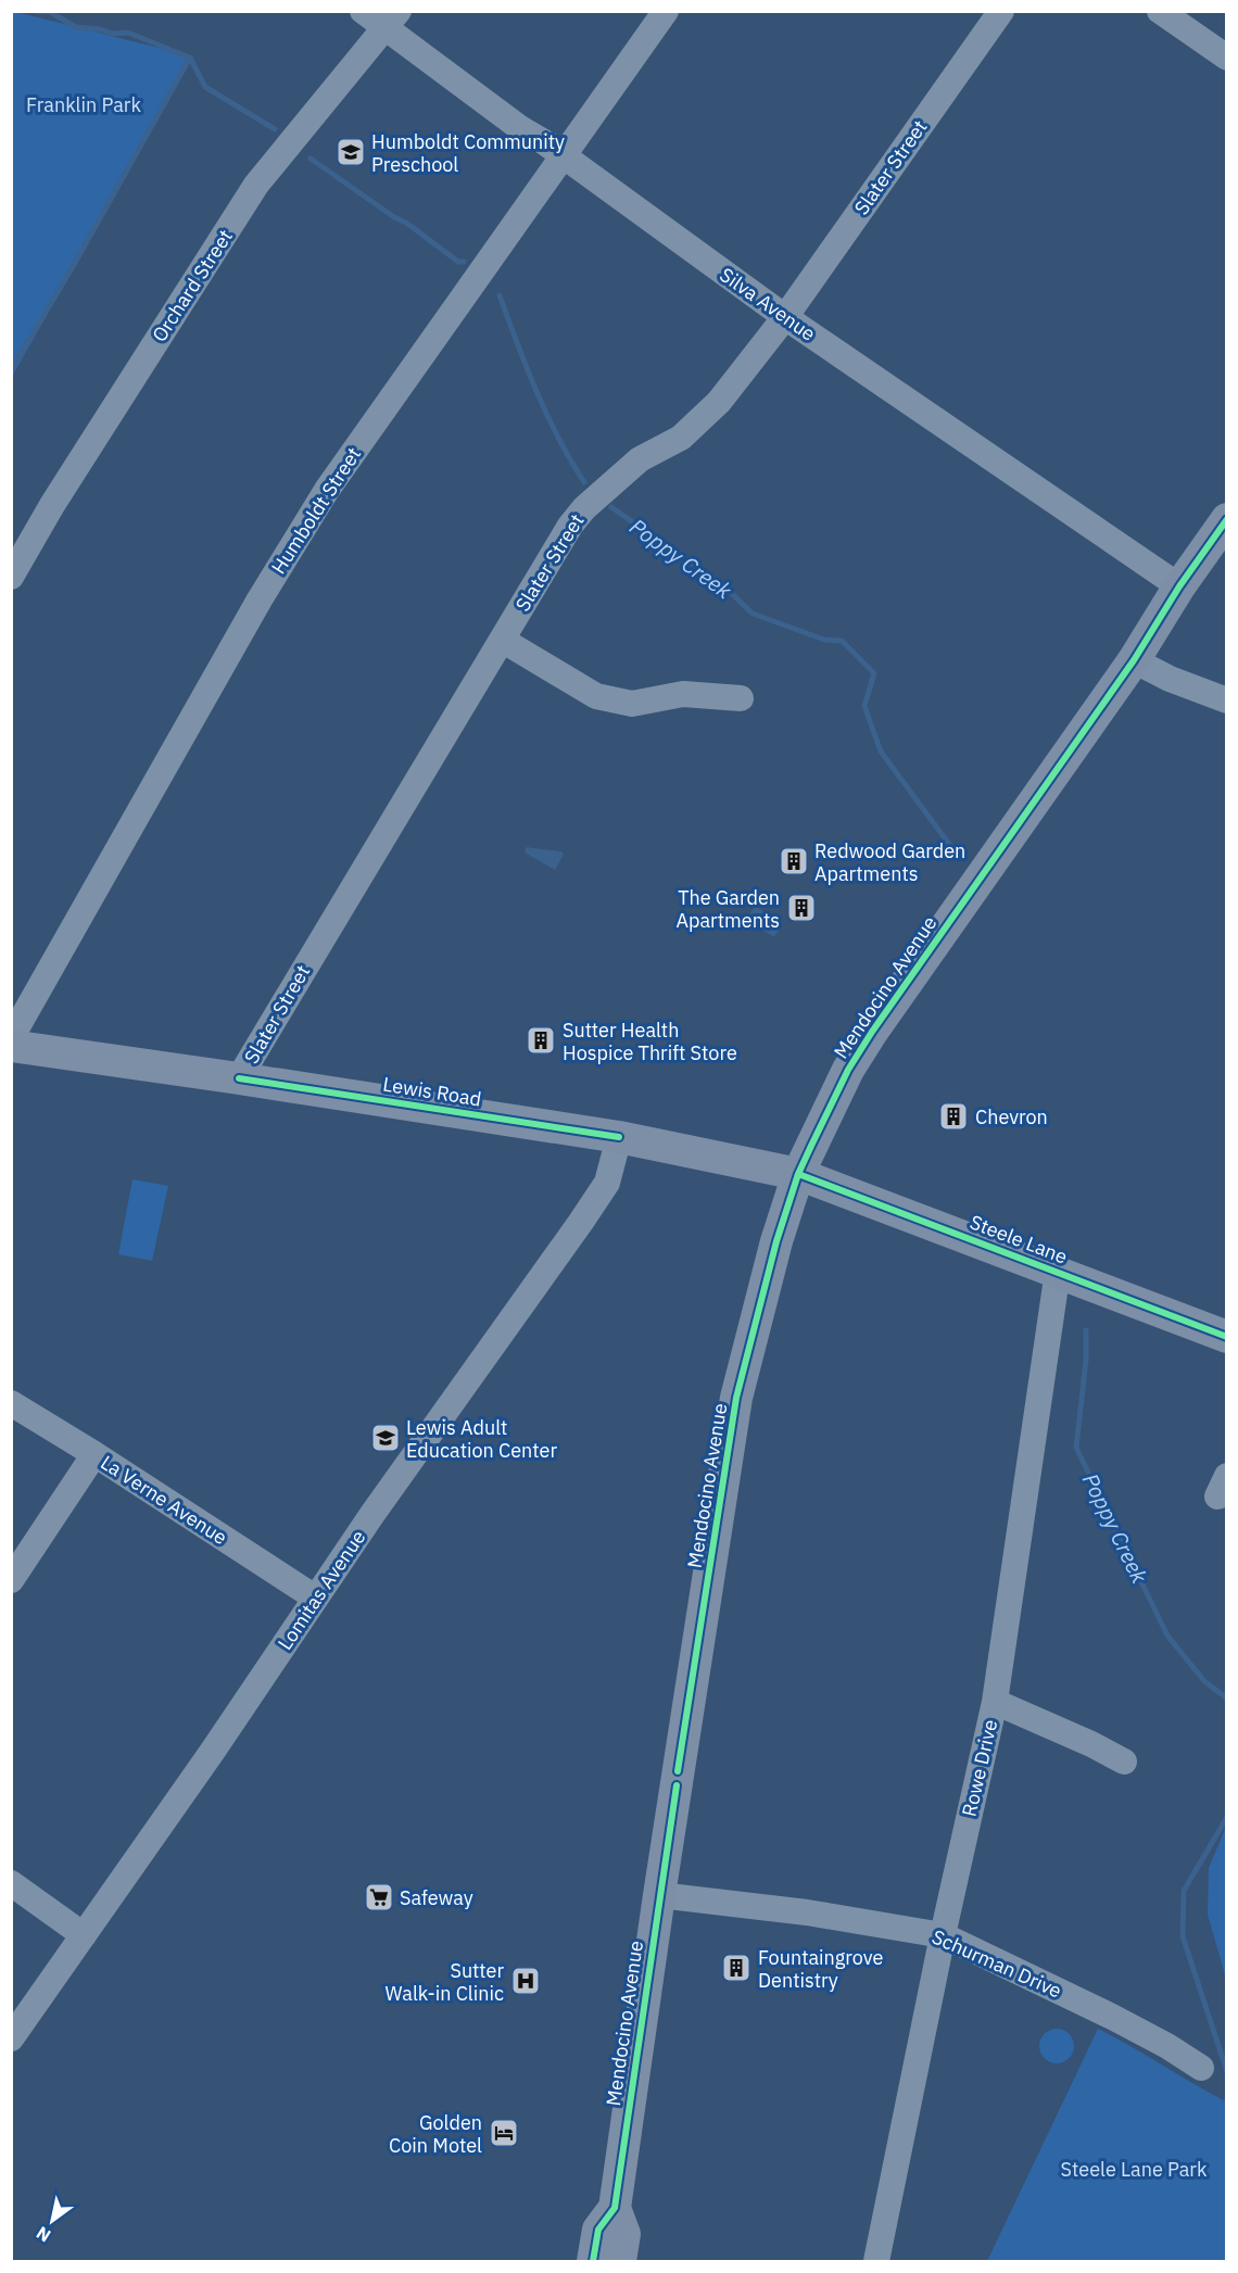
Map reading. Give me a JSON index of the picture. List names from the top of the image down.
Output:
{
  "streets": {
    "main road": ["Mendocino Avenue", "Lewis Road", "Steele Lane"],
    "street": [
      "Slater Street",
      "Orchard Street",
      "Silva Avenue",
      "Humboldt Street",
      "La Verne Avenue",
      "Lomitas Avenue",
      "Rowe Drive",
      "Schurman Drive"
    ]
  },
  "crossings": [
    ["Slater Street", "Silva Avenue"],
    ["Slater Street", "Lewis Road"],
    ["Orchard Street", "Silva Avenue"],
    ["Silva Avenue", "Humboldt Street"],
    ["Silva Avenue", "Mendocino Avenue"],
    ["Mendocino Avenue", "Lewis Road"],
    ["Mendocino Avenue", "Steele Lane"],
    ["Mendocino Avenue", "Schurman Drive"],
    ["Lewis Road", "Steele Lane"],
    ["Lewis Road", "Lomitas Avenue"],
    ["Steele Lane", "Rowe Drive"],
    ["La Verne Avenue", "Lomitas Avenue"],
    ["Rowe Drive", "Schurman Drive"]
  ],
  "water": ["Poppy Creek"],
  "parks": ["Franklin Park", "Steele Lane Park"],
  "places": {
    "school or university": ["Humboldt Community Preschool", "Lewis Adult Education Center"],
    "building": [
      "Redwood Garden Apartments",
      "The Garden Apartments",
      "Sutter Health Hospice Thrift Store",
      "Chevron",
      "Fountaingrove Dentistry"
    ],
    "supermarket": ["Safeway"],
    "hospital": ["Sutter Walk-in Clinic"],
    "hotel": ["Golden Coin Motel"]
  },
  "north": "bottom left"
}
